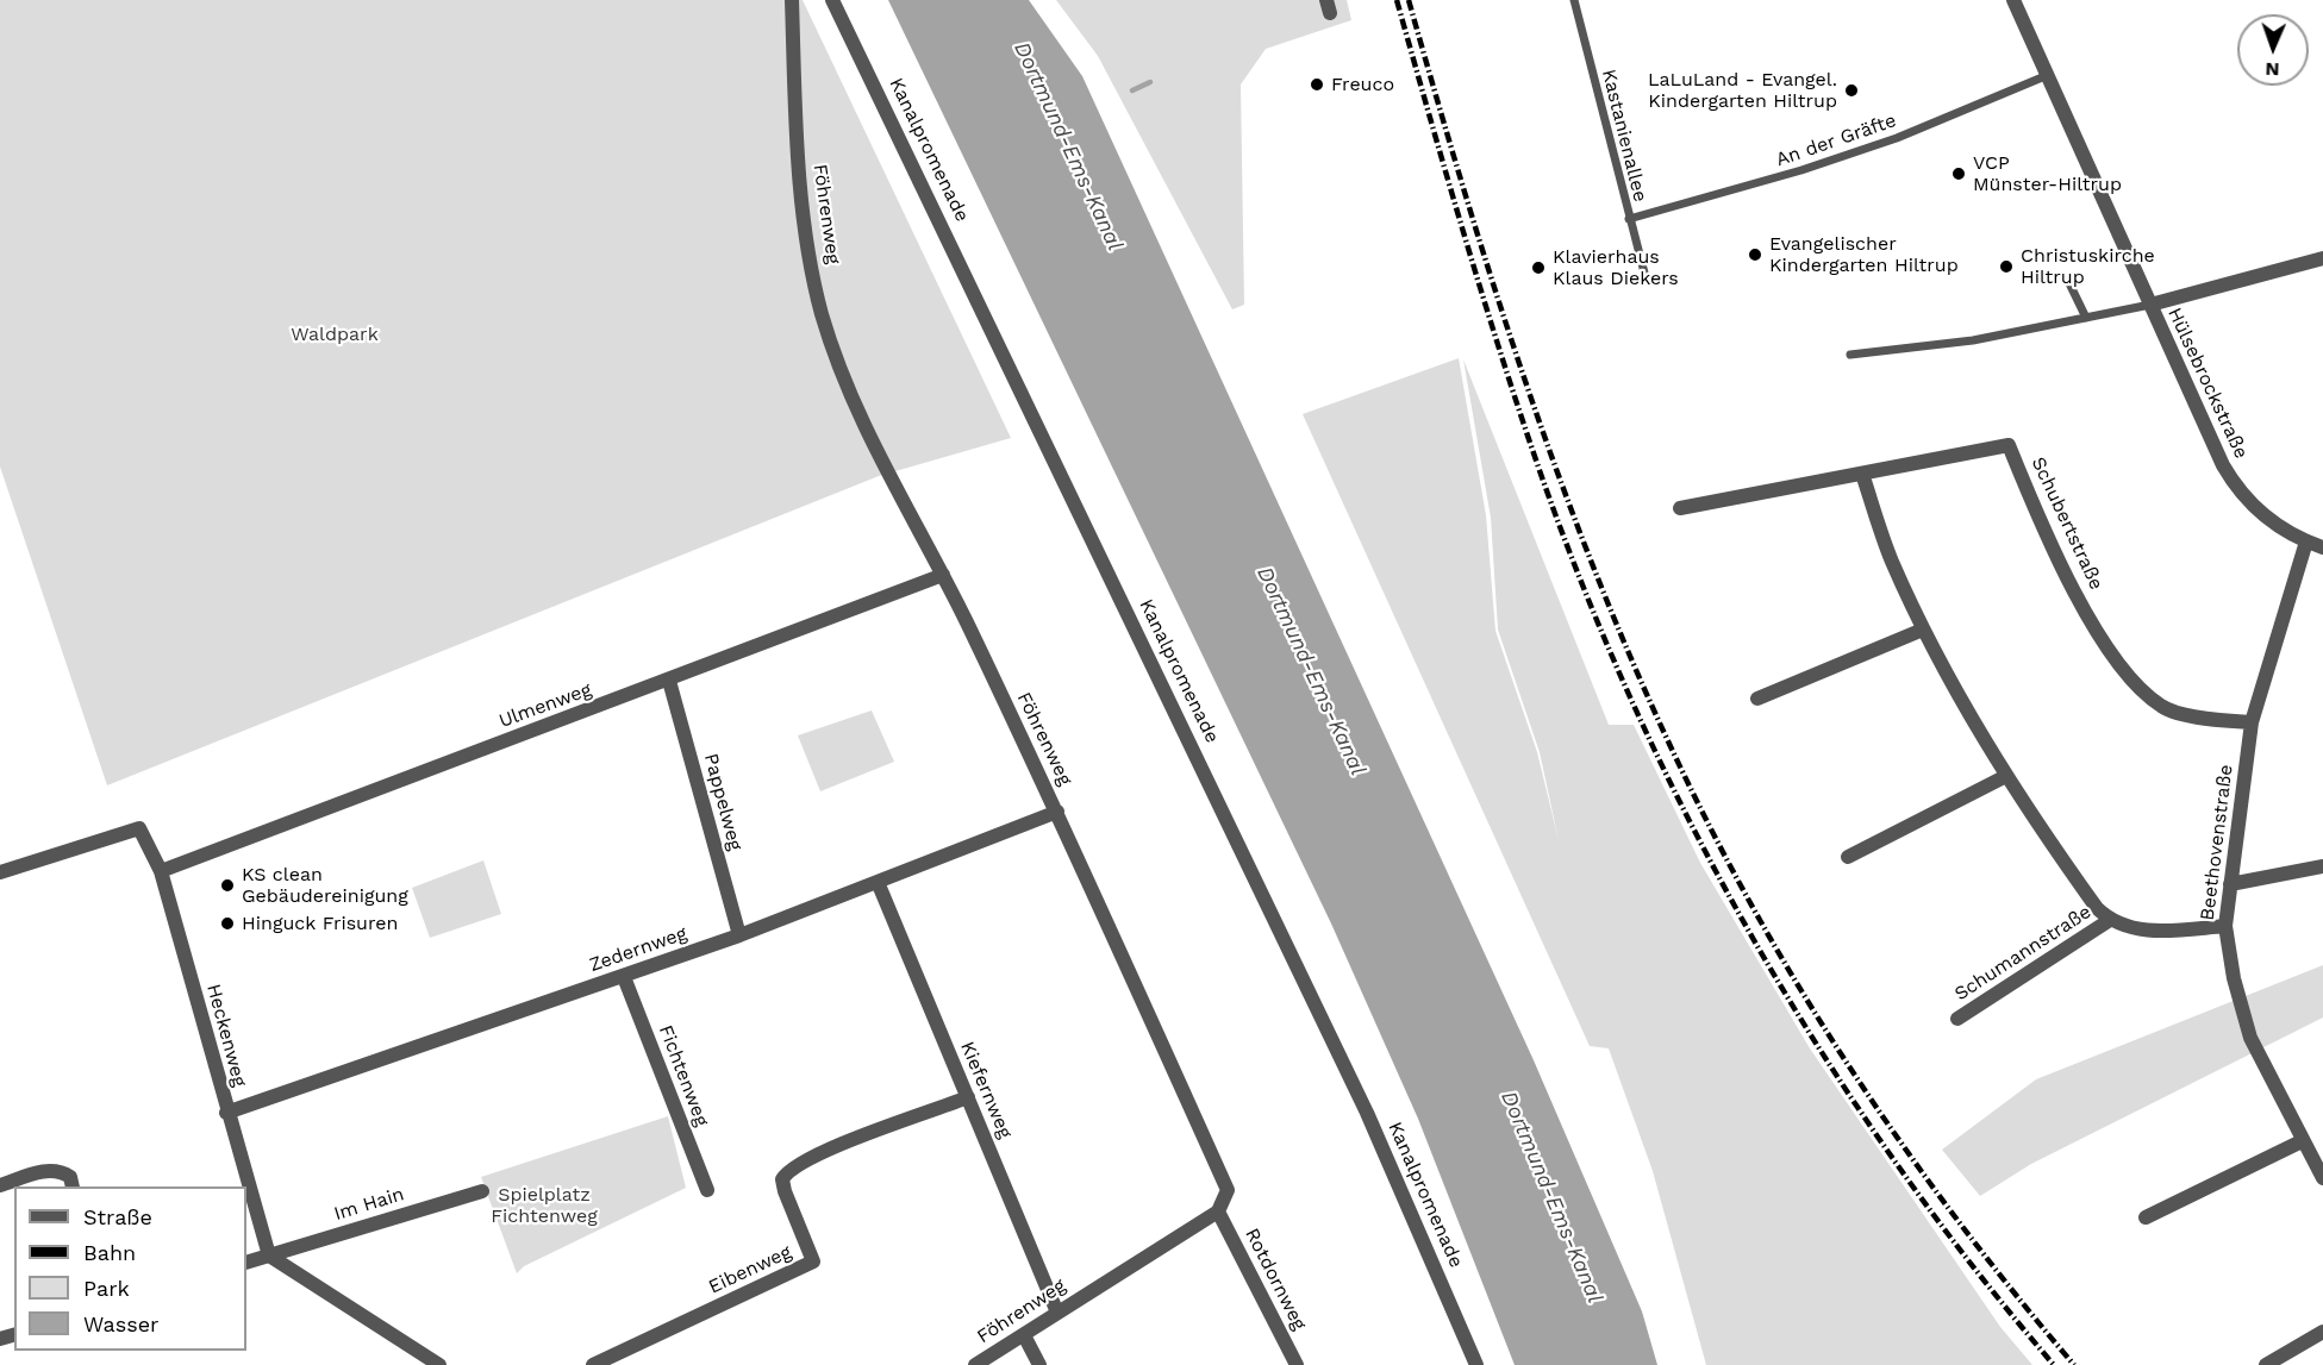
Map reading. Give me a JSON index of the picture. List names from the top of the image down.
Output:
{
  "streets": {
    "street": [
      "Kanalpromenade",
      "Föhrenweg",
      "Hülsebrockstraße",
      "Schubertstraße",
      "Ulmenweg",
      "Pappelweg",
      "Beethovenstraße",
      "Zedernweg",
      "Schumannstraße",
      "Heckenweg",
      "Fichtenweg",
      "Kiefernweg",
      "Im Hain",
      "Eibenweg",
      "Rotdornweg"
    ],
    "lane": ["Kastanienallee", "An der Gräfte"]
  },
  "crossings": [
    ["Kastanienallee", "An der Gräfte"],
    ["An der Gräfte", "Hülsebrockstraße"],
    ["Föhrenweg", "Ulmenweg"],
    ["Föhrenweg", "Zedernweg"],
    ["Föhrenweg", "Kiefernweg"],
    ["Föhrenweg", "Rotdornweg"],
    ["Hülsebrockstraße", "Beethovenstraße"],
    ["Schubertstraße", "Beethovenstraße"],
    ["Schubertstraße", "Schumannstraße"],
    ["Ulmenweg", "Pappelweg"],
    ["Ulmenweg", "Heckenweg"],
    ["Pappelweg", "Zedernweg"],
    ["Beethovenstraße", "Schumannstraße"],
    ["Zedernweg", "Heckenweg"],
    ["Zedernweg", "Fichtenweg"],
    ["Zedernweg", "Kiefernweg"],
    ["Heckenweg", "Im Hain"],
    ["Kiefernweg", "Eibenweg"]
  ],
  "water": ["Dortmund-Ems-Kanal"],
  "parks": ["Waldpark", "Spielplatz Fichtenweg"],
  "places": [
    "Freuco",
    "LaLuLand - Evangel. Kindergarten Hiltrup",
    "VCP Münster-Hiltrup",
    "Evangelischer Kindergarten Hiltrup",
    "Christuskirche Hiltrup",
    "Klavierhaus Klaus Diekers",
    "KS clean Gebäudereinigung",
    "Hinguck Frisuren"
  ],
  "legend": [
    "Straße",
    "Bahn",
    "Park",
    "Wasser"
  ],
  "north": "bottom"
}
